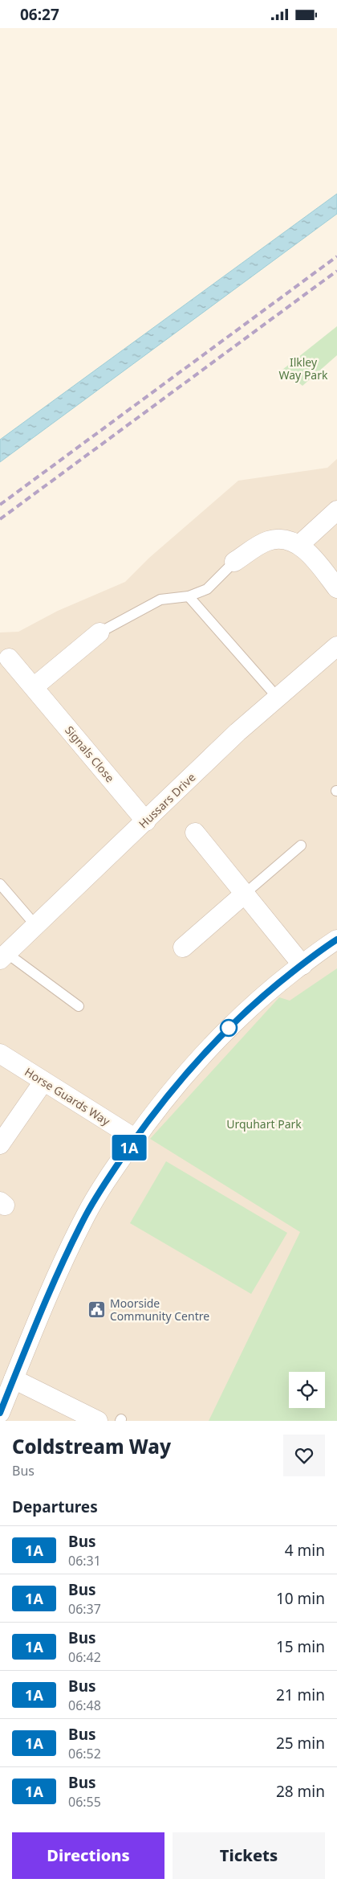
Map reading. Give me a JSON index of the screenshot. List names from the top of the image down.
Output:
{
  "streets": {
    "street": ["Signals Close", "Hussars Drive", "Horse Guards Way"]
  },
  "crossings": [
    ["Signals Close", "Hussars Drive"]
  ],
  "parks": ["Ilkley Way Park", "Urquhart Park"],
  "places": {
    "public building": ["Moorside Community Centre"]
  },
  "lines": ["bus line 1A"],
  "page": {
    "status": "06:27",
    "on_map": "1A",
    "heading": [
      ["Coldstream Way", "Bus"],
      "Departures"
    ],
    "list": [
      {
        "mark": "1A",
        "name": "Bus",
        "note": "06:31",
        "value": "4 min"
      },
      {
        "mark": "1A",
        "name": "Bus",
        "note": "06:37",
        "value": "10 min"
      },
      {
        "mark": "1A",
        "name": "Bus",
        "note": "06:42",
        "value": "15 min"
      },
      {
        "mark": "1A",
        "name": "Bus",
        "note": "06:48",
        "value": "21 min"
      },
      {
        "mark": "1A",
        "name": "Bus",
        "note": "06:52",
        "value": "25 min"
      },
      {
        "mark": "1A",
        "name": "Bus",
        "note": "06:55",
        "value": "28 min"
      }
    ],
    "buttons": ["Directions", "Tickets"]
  }
}
